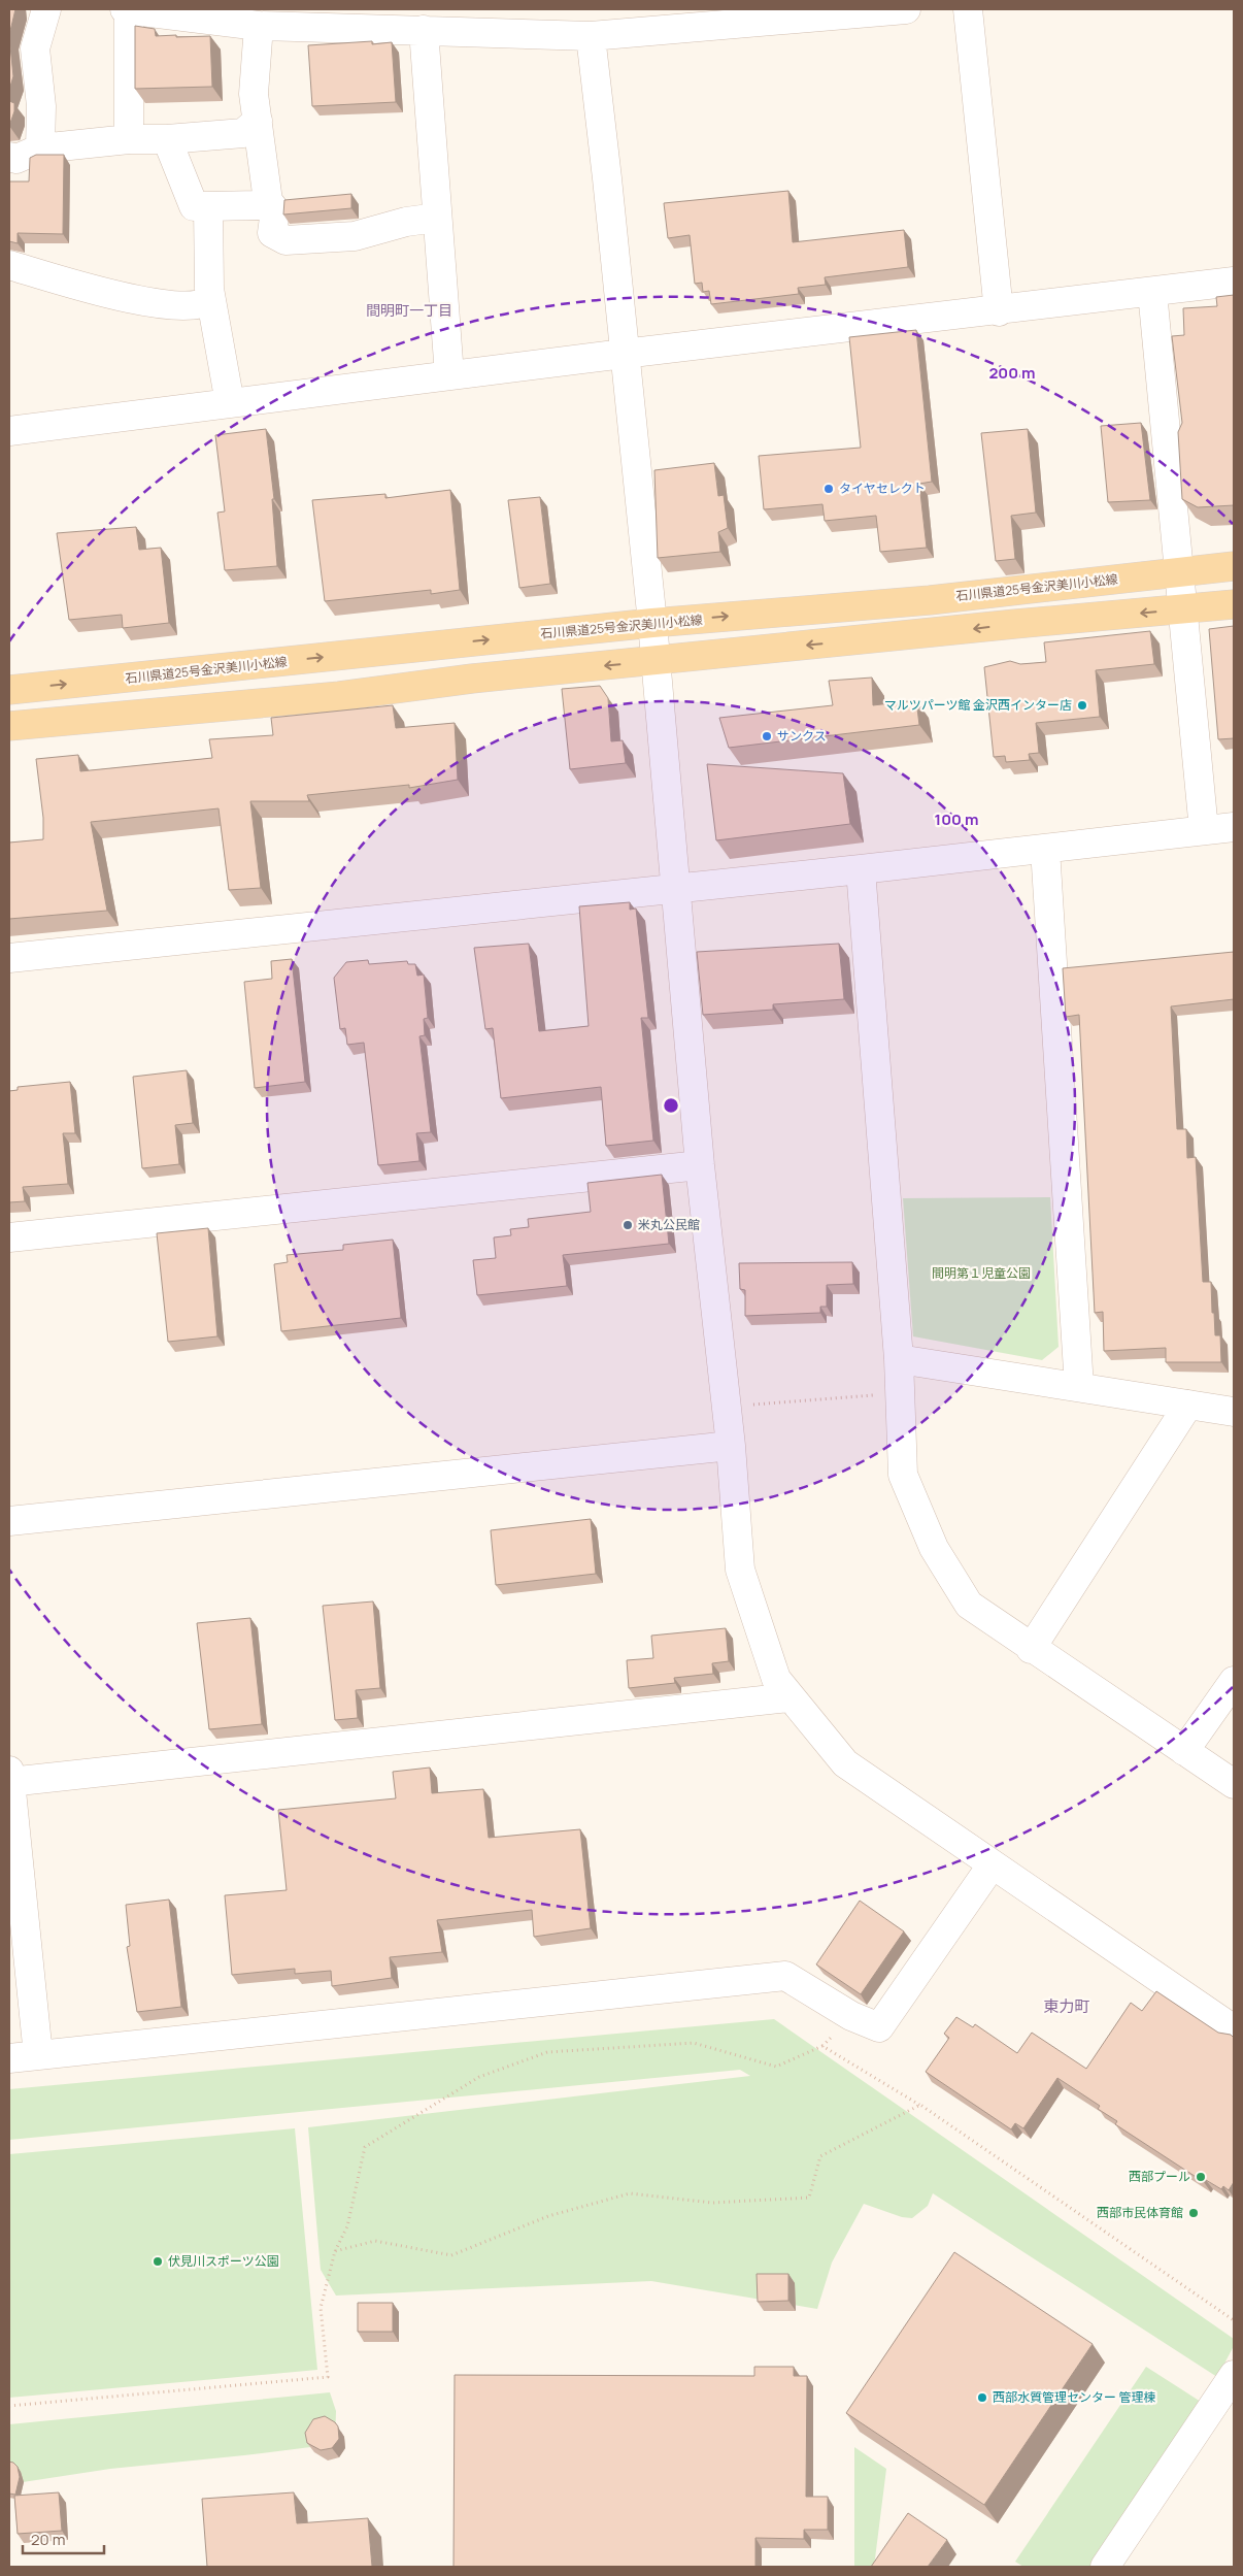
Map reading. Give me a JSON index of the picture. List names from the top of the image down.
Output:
{
  "streets": {
    "main road": ["石川県道25号金沢美川小松線"]
  },
  "districts": ["間明町一丁目", "東力町"],
  "parks": ["間明第１児童公園"],
  "places": [
    "タイヤセレクト",
    "マルツパーツ館 金沢西インター店",
    "サンクス",
    "米丸公民館",
    "西部プール",
    "西部市民体育館",
    "伏見川スポーツ公園",
    "西部水質管理センター 管理棟"
  ],
  "scale_bar": "20 m",
  "rings": ["200 m", "100 m"]
}
